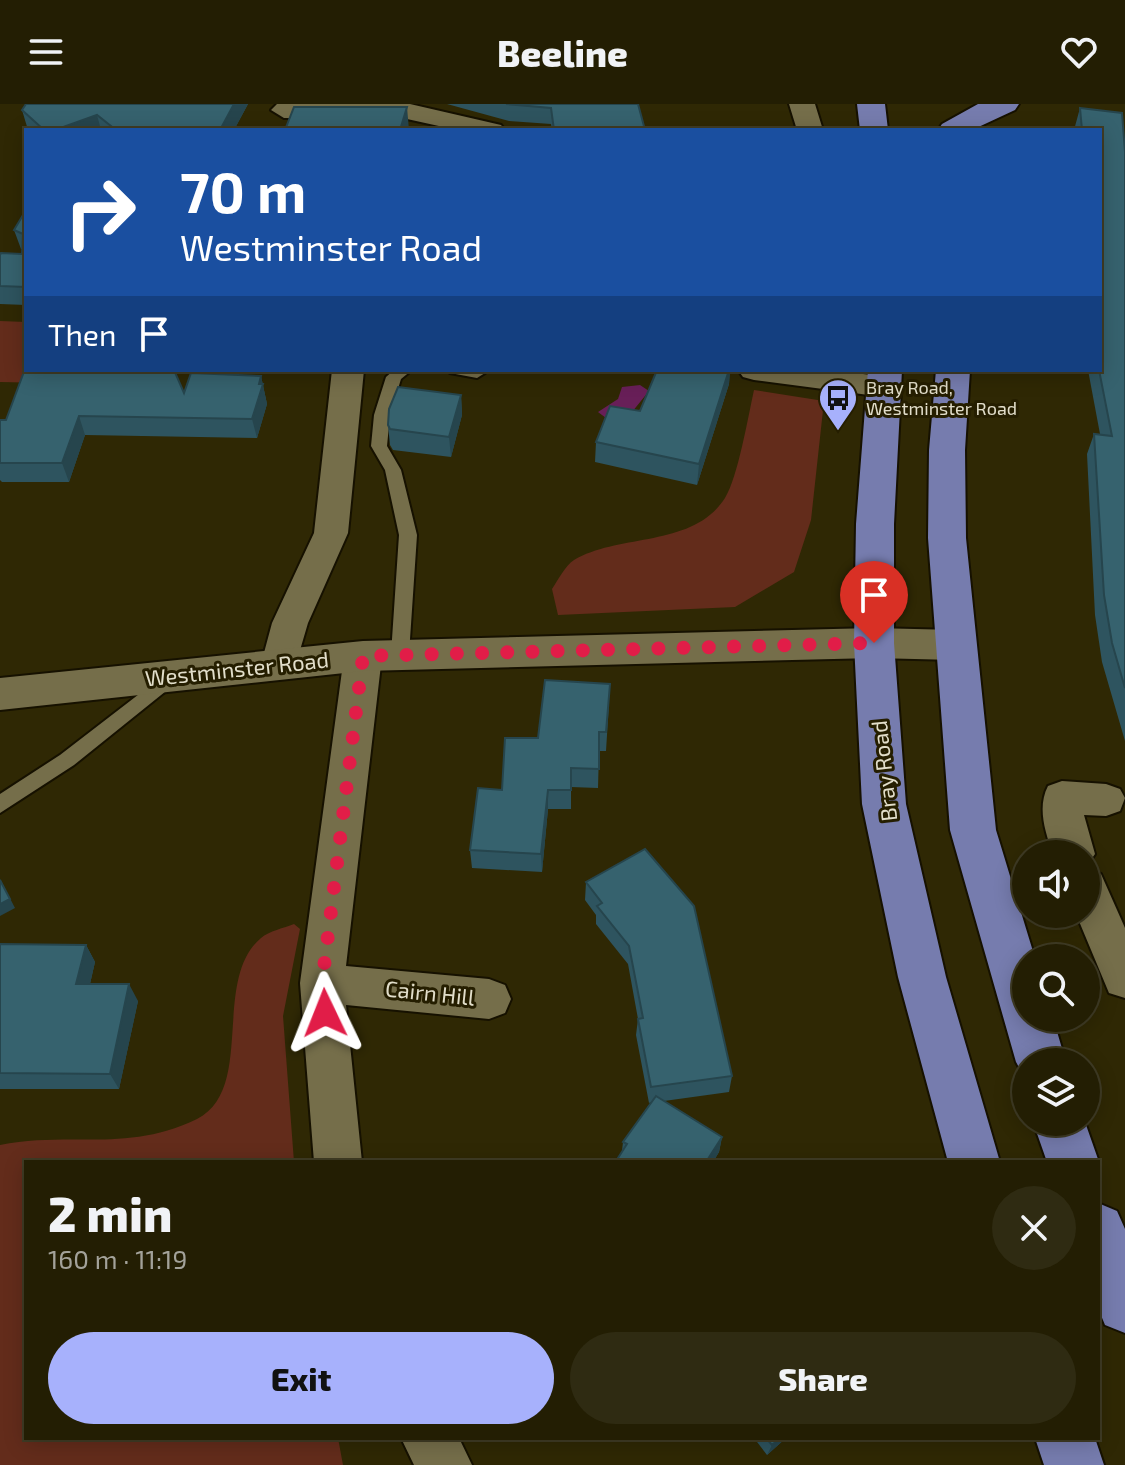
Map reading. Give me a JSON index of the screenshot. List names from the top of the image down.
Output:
{
  "streets": {
    "highway": ["Bray Road"],
    "street": ["Westminster Road", "Cairn Hill"]
  },
  "crossings": [
    ["Westminster Road", "Bray Road"]
  ],
  "places": {
    "bus stop": ["Bray Road, Westminster Road"]
  },
  "page": {
    "header": "Beeline",
    "turn": ["70 m", "Westminster Road"],
    "then": "Then",
    "heading": ["2 min", "160 m · 11:19"],
    "buttons": ["Exit", "Share"]
  }
}
